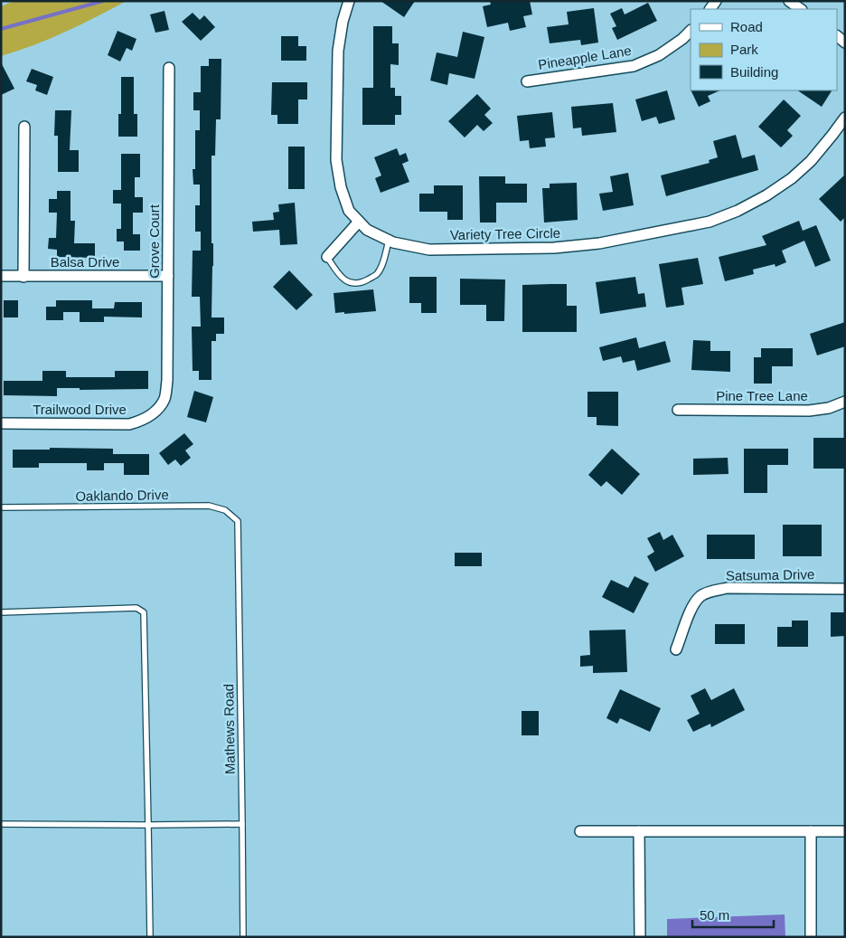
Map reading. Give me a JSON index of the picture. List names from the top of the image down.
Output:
{
  "streets": {
    "street": [
      "Pineapple Lane",
      "Variety Tree Circle",
      "Grove Court",
      "Balsa Drive",
      "Pine Tree Lane",
      "Trailwood Drive",
      "Satsuma Drive"
    ],
    "lane": ["Oaklando Drive", "Mathews Road"]
  },
  "crossings": [
    ["Grove Court", "Balsa Drive"],
    ["Grove Court", "Trailwood Drive"],
    ["Oaklando Drive", "Mathews Road"]
  ],
  "legend": ["Road", "Park", "Building"],
  "scale_bar": "50 m"
}
